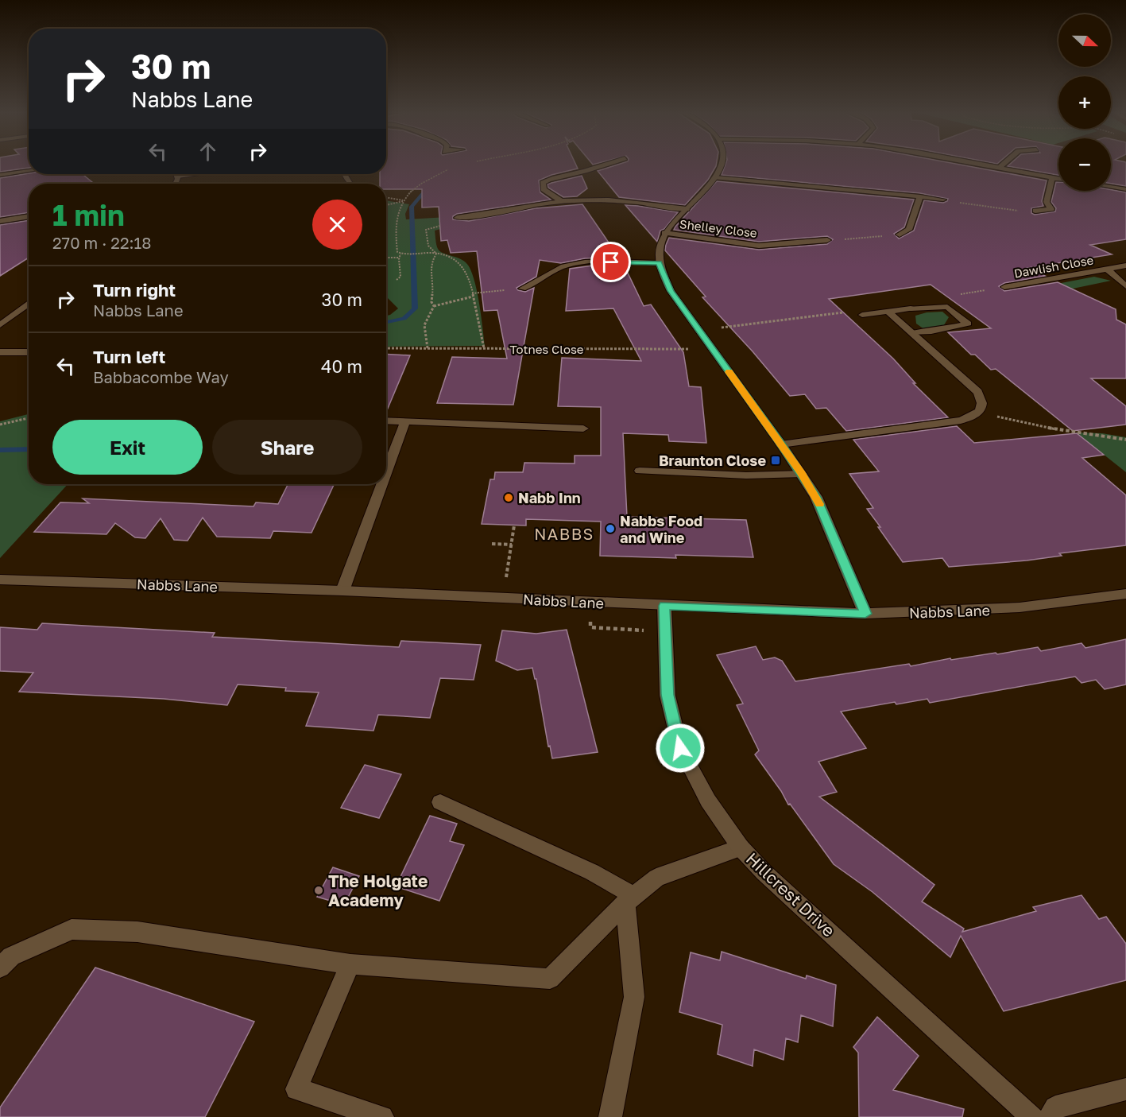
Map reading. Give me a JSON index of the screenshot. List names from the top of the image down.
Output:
{
  "streets": {
    "street": [
      "Shelley Close",
      "Dawlish Close",
      "Nabbs Lane",
      "Hillcrest Drive"
    ],
    "path": ["Totnes Close"]
  },
  "crossings": [
    ["Nabbs Lane", "Hillcrest Drive"]
  ],
  "districts": ["NABBS"],
  "places": {
    "transit": ["Braunton Close"],
    "other": ["Nabb Inn", "Nabbs Food and Wine", "The Holgate Academy"]
  },
  "north": "right",
  "page": {
    "map_buttons": ["+", "−"],
    "turn": ["30 m", "Nabbs Lane"],
    "heading": ["1 min", "270 m · 22:18"],
    "list": [
      {
        "name": "Turn right",
        "note": "Nabbs Lane",
        "value": "30 m"
      },
      {
        "name": "Turn left",
        "note": "Babbacombe Way",
        "value": "40 m"
      }
    ],
    "buttons": ["Exit", "Share"]
  }
}
